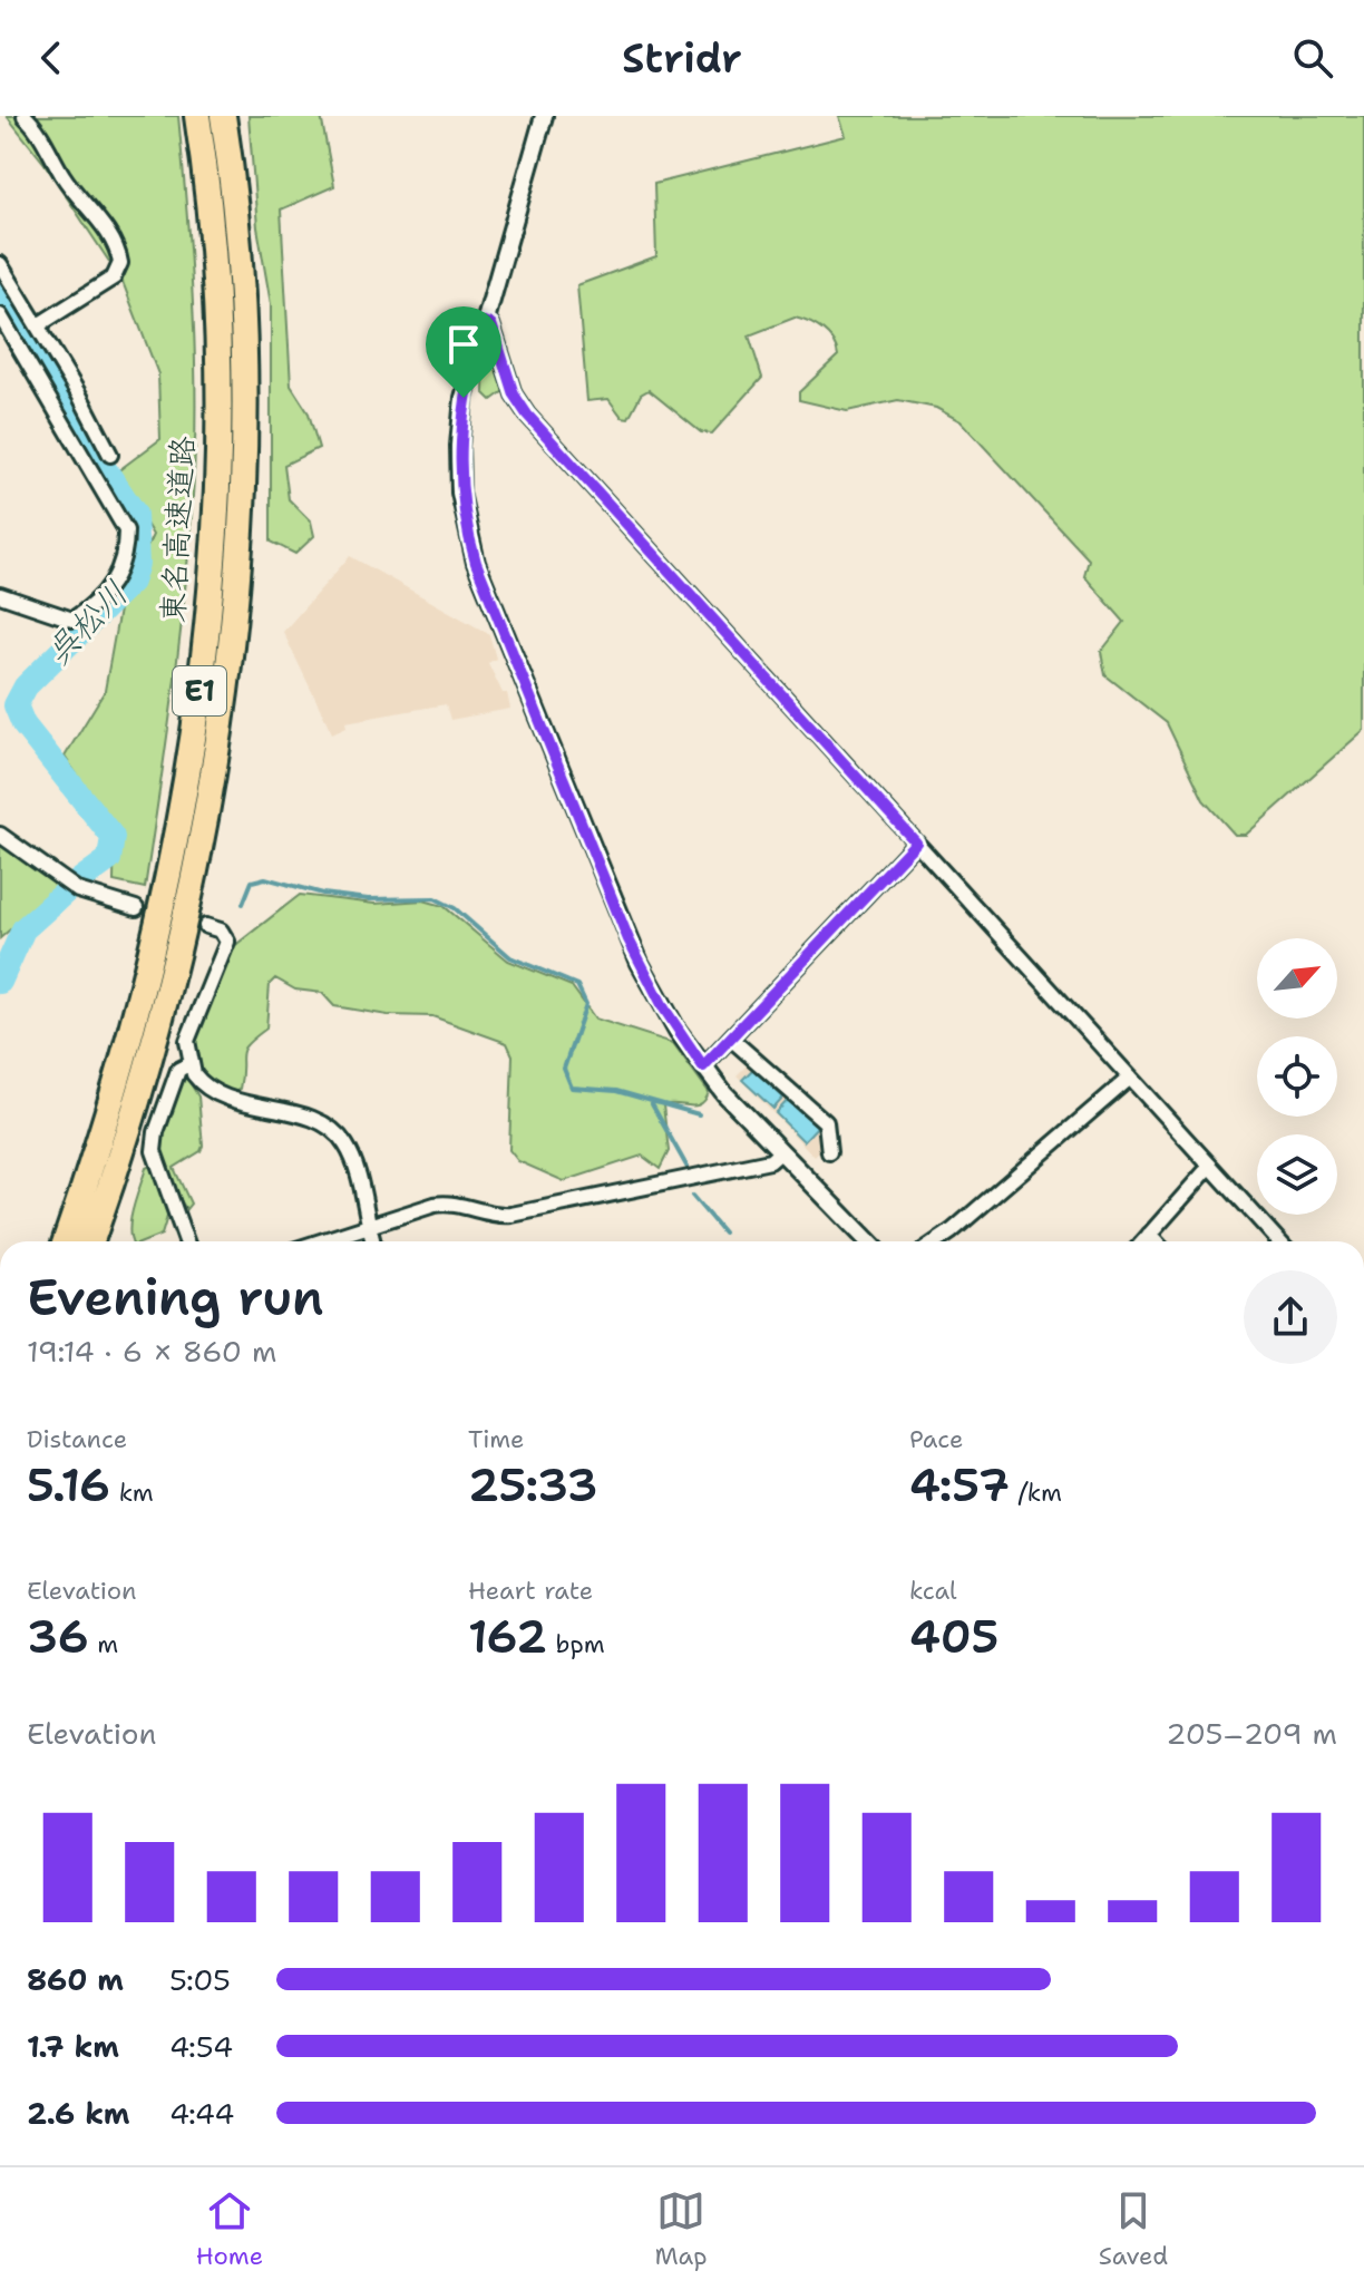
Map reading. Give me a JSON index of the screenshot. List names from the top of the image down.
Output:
{
  "streets": {
    "highway": ["東名高速道路", "E1"]
  },
  "water": ["呉松川"],
  "north": "top right",
  "page": {
    "header": "Stridr",
    "heading": ["Evening run", "19:14 · 6 × 860 m"],
    "stats": [
      ["Distance", "5.16 km"],
      ["Time", "25:33"],
      ["Pace", "4:57 /km"],
      ["Elevation", "36 m"],
      ["Heart rate", "162 bpm"],
      ["kcal", "405"]
    ],
    "chart": ["Elevation", "205–209 m"],
    "list": [
      {
        "name": "860 m",
        "note": "5:05"
      },
      {
        "name": "1.7 km",
        "note": "4:54"
      },
      {
        "name": "2.6 km",
        "note": "4:44"
      }
    ],
    "tabs": ["Home", "Map", "Saved"]
  }
}
